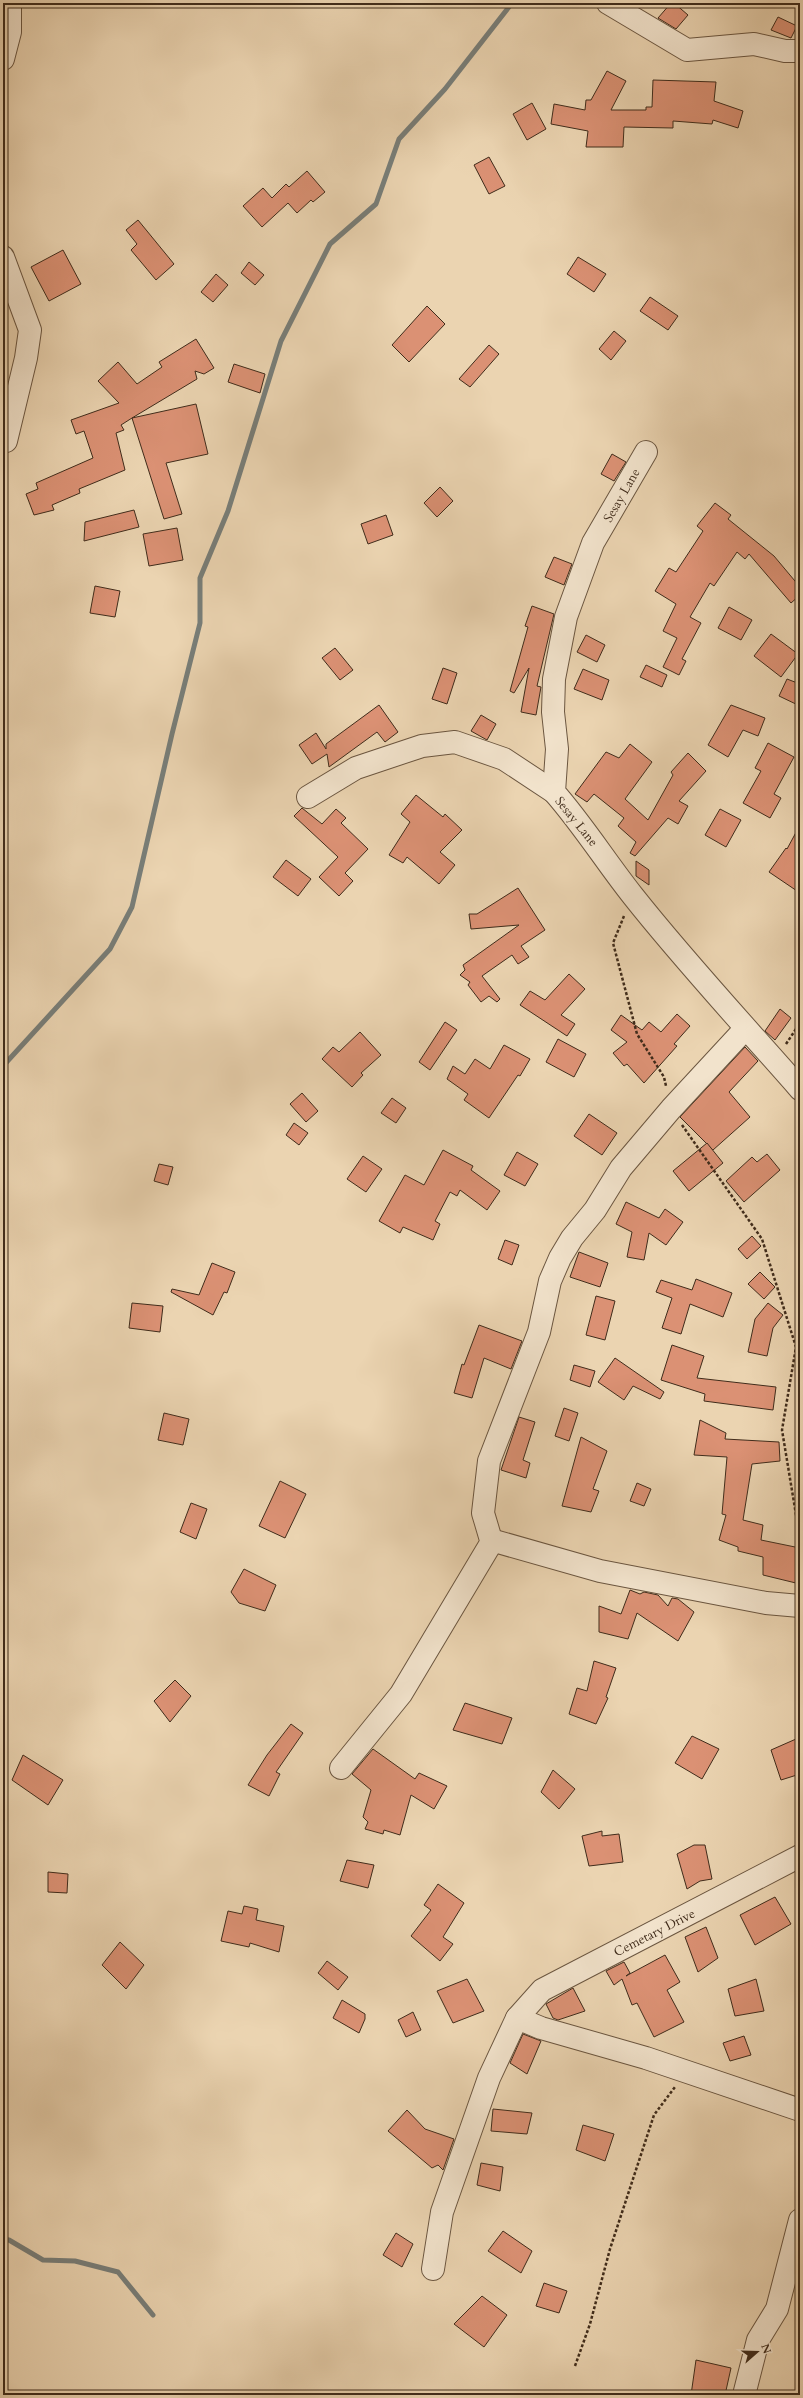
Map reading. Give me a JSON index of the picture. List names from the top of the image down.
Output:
{
  "streets": {
    "street": ["Sesay Lane", "Cemetary Drive"]
  },
  "north": "right"
}
